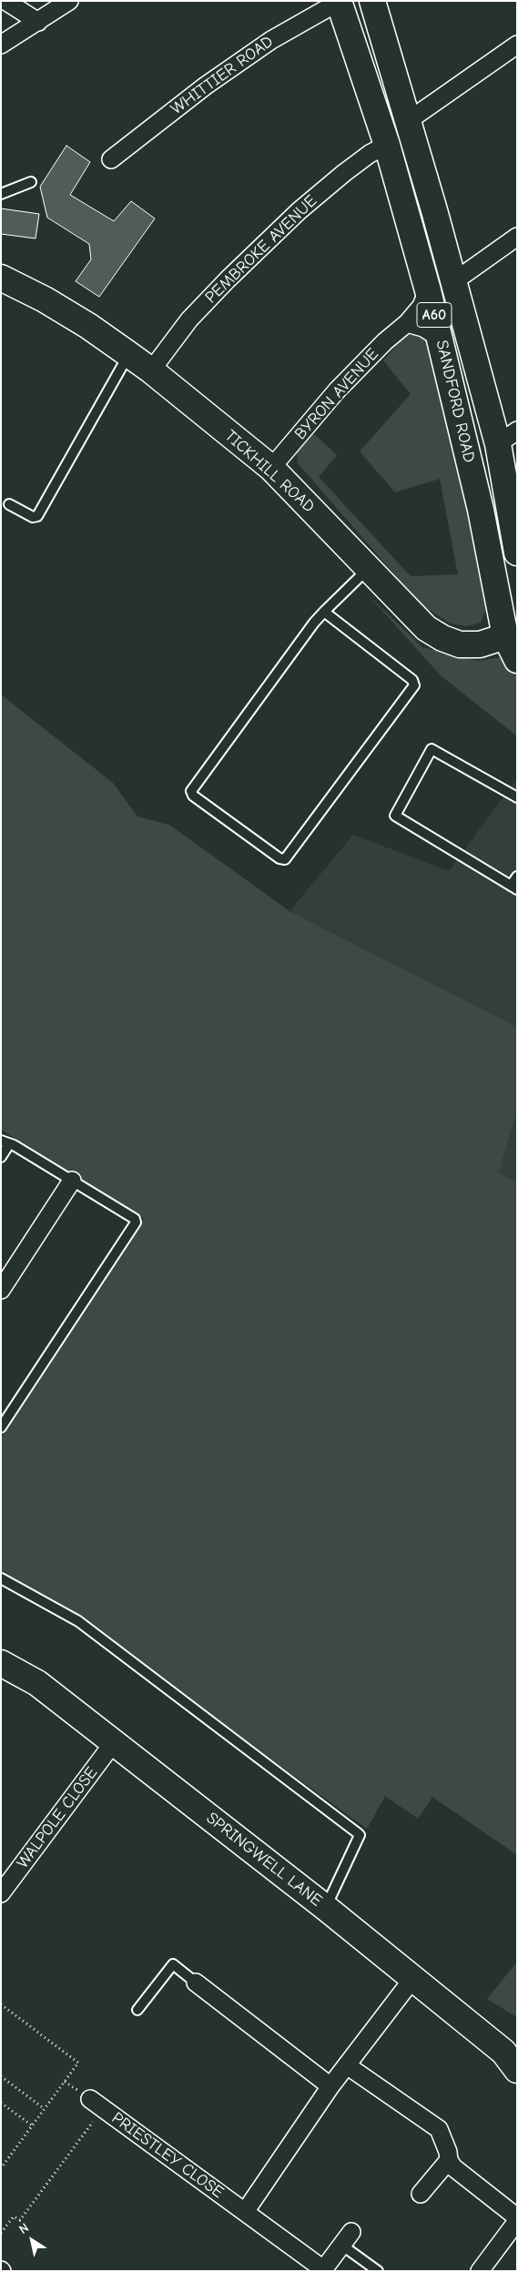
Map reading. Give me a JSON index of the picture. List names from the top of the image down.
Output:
{
  "streets": {
    "street": [
      "WHITTIER ROAD",
      "PEMBROKE AVENUE",
      "A60",
      "BYRON AVENUE",
      "SANDFORD ROAD",
      "TICKHILL ROAD",
      "WALPOLE CLOSE",
      "SPRINGWELL LANE",
      "PRIESTLEY CLOSE"
    ]
  },
  "crossings": [
    ["WHITTIER ROAD", "SANDFORD ROAD"],
    ["PEMBROKE AVENUE", "SANDFORD ROAD"],
    ["PEMBROKE AVENUE", "TICKHILL ROAD"],
    ["A60", "SANDFORD ROAD"],
    ["A60", "TICKHILL ROAD"],
    ["BYRON AVENUE", "SANDFORD ROAD"],
    ["BYRON AVENUE", "TICKHILL ROAD"],
    ["SANDFORD ROAD", "TICKHILL ROAD"],
    ["WALPOLE CLOSE", "SPRINGWELL LANE"]
  ],
  "north": "top left"
}
